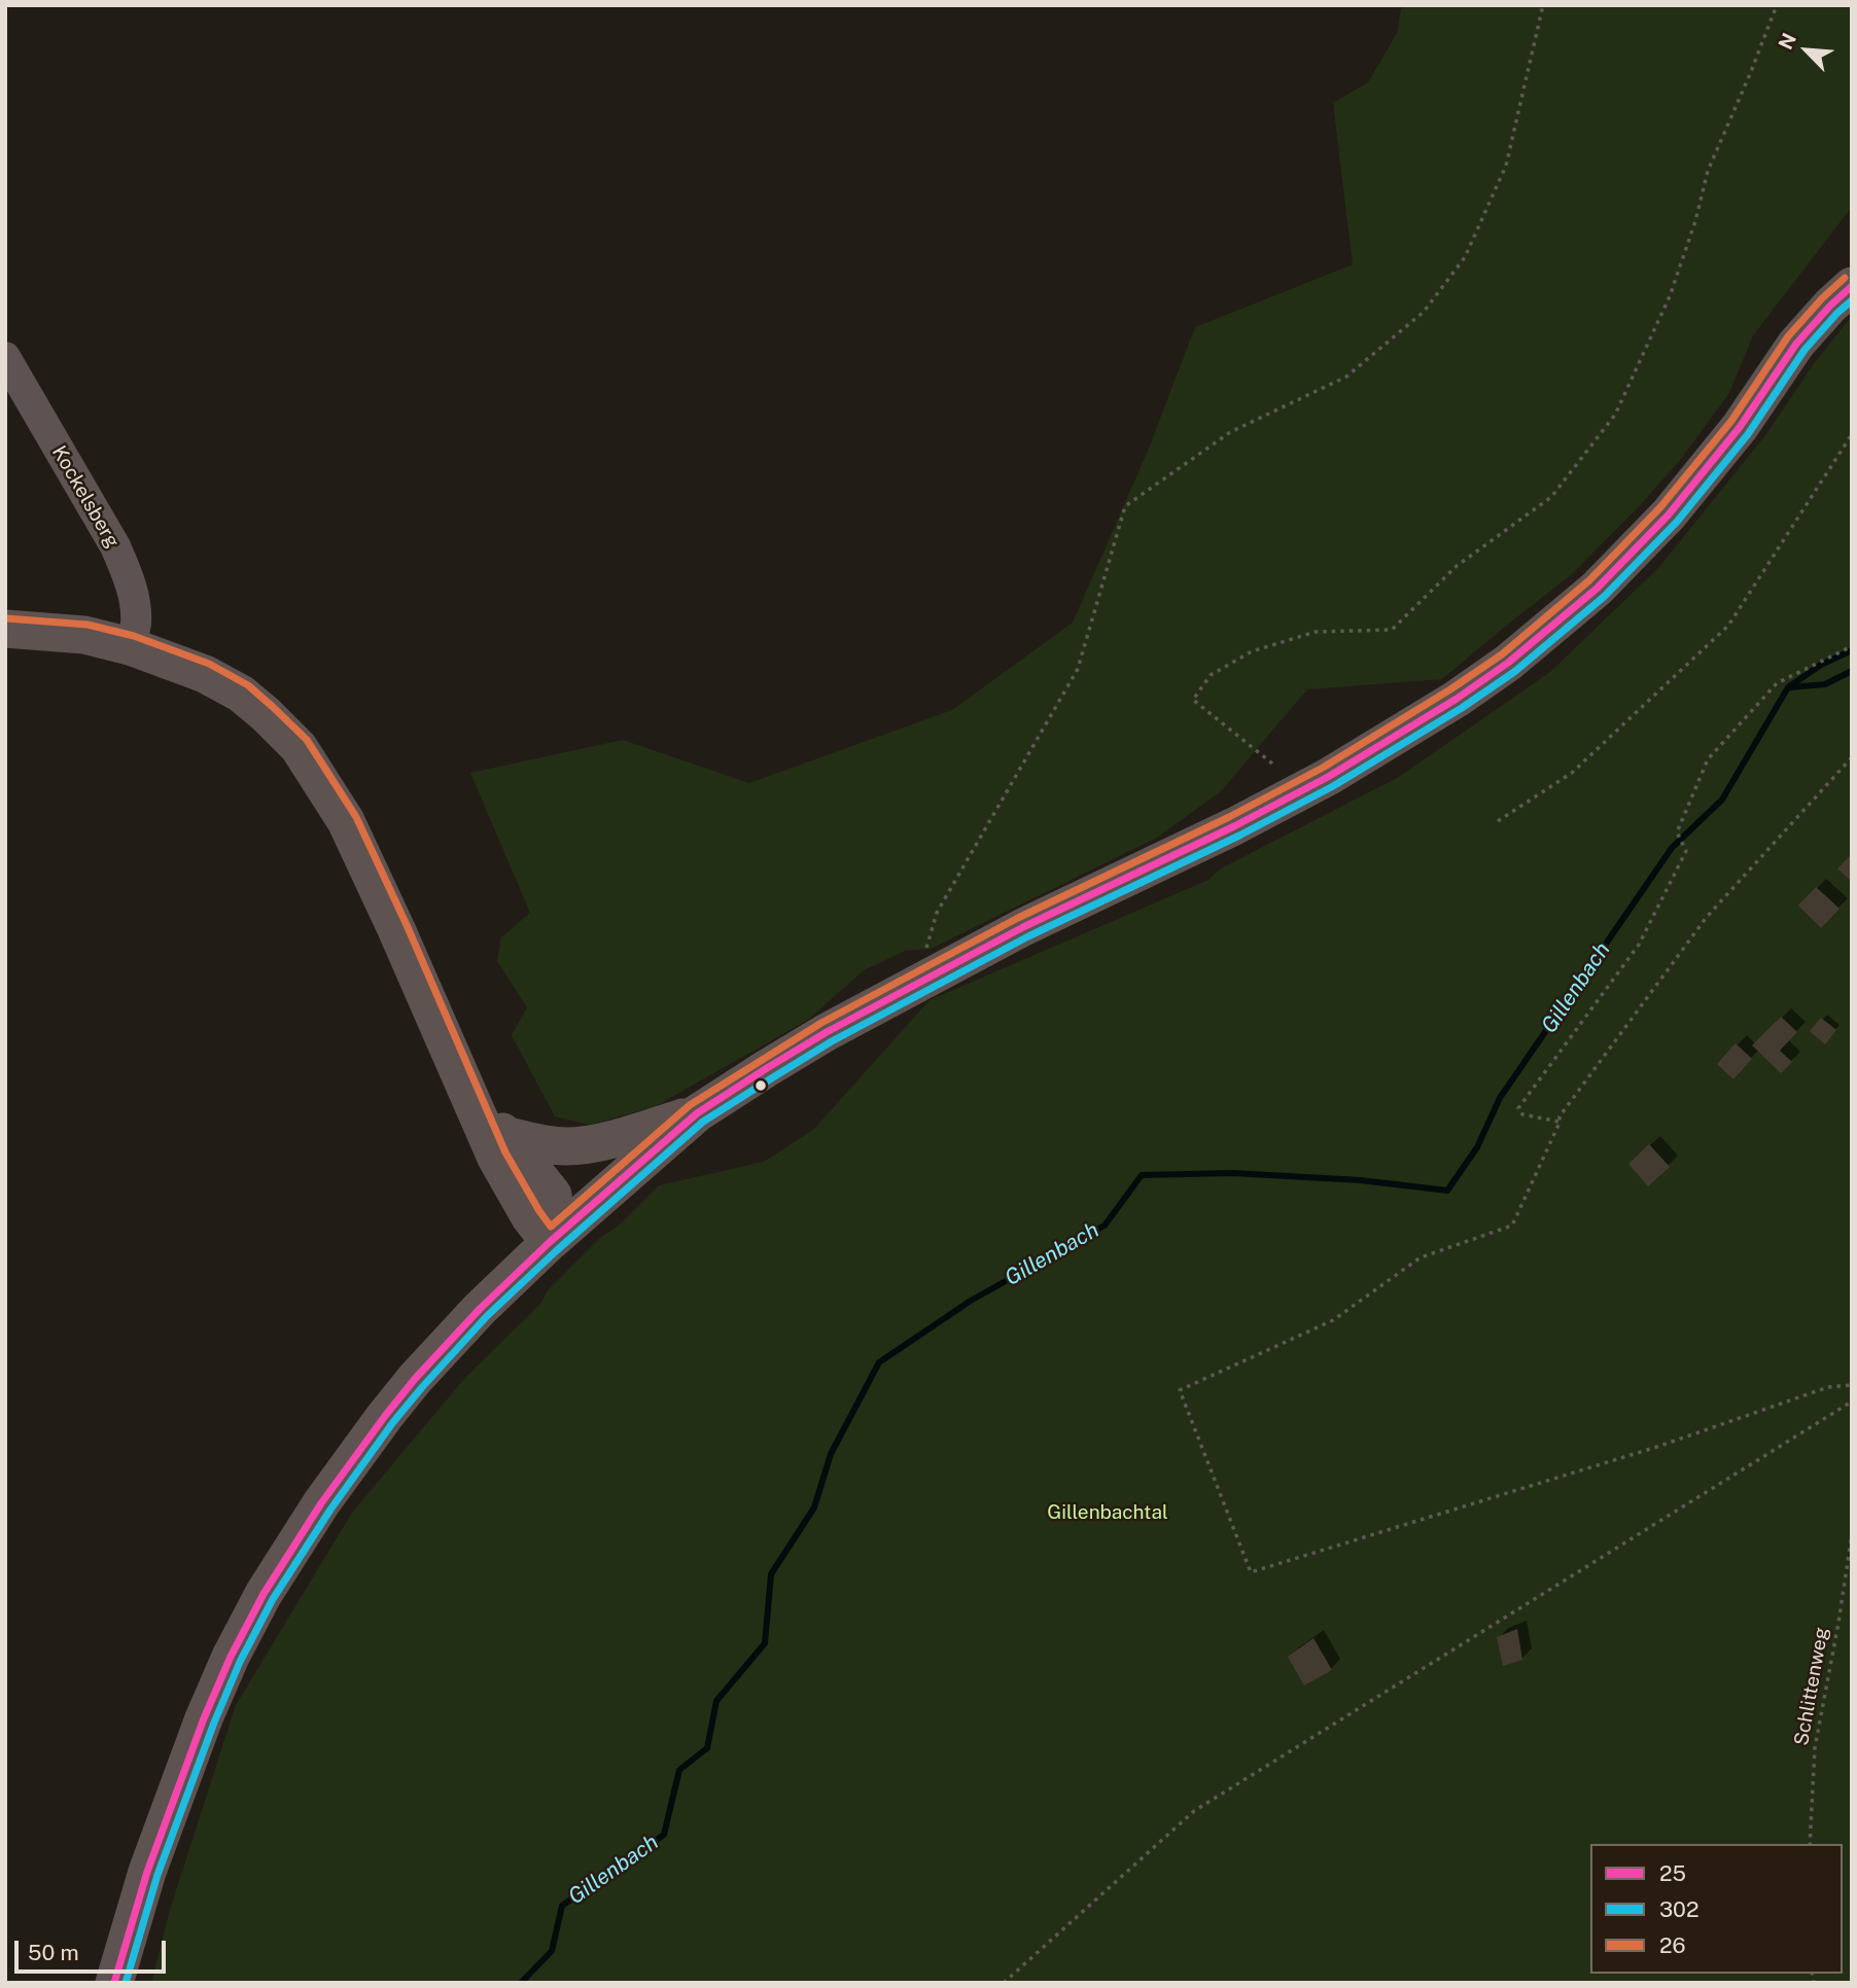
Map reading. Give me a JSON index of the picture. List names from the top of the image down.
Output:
{
  "streets": {
    "street": ["Kockelsberg"],
    "path": ["Schlittenweg"]
  },
  "water": ["Gillenbach"],
  "parks": ["Gillenbachtal"],
  "lines": ["transit line 26", "transit line 25", "transit line 302"],
  "legend": ["25", "302", "26"],
  "scale_bar": "50 m",
  "north": "top left"
}
